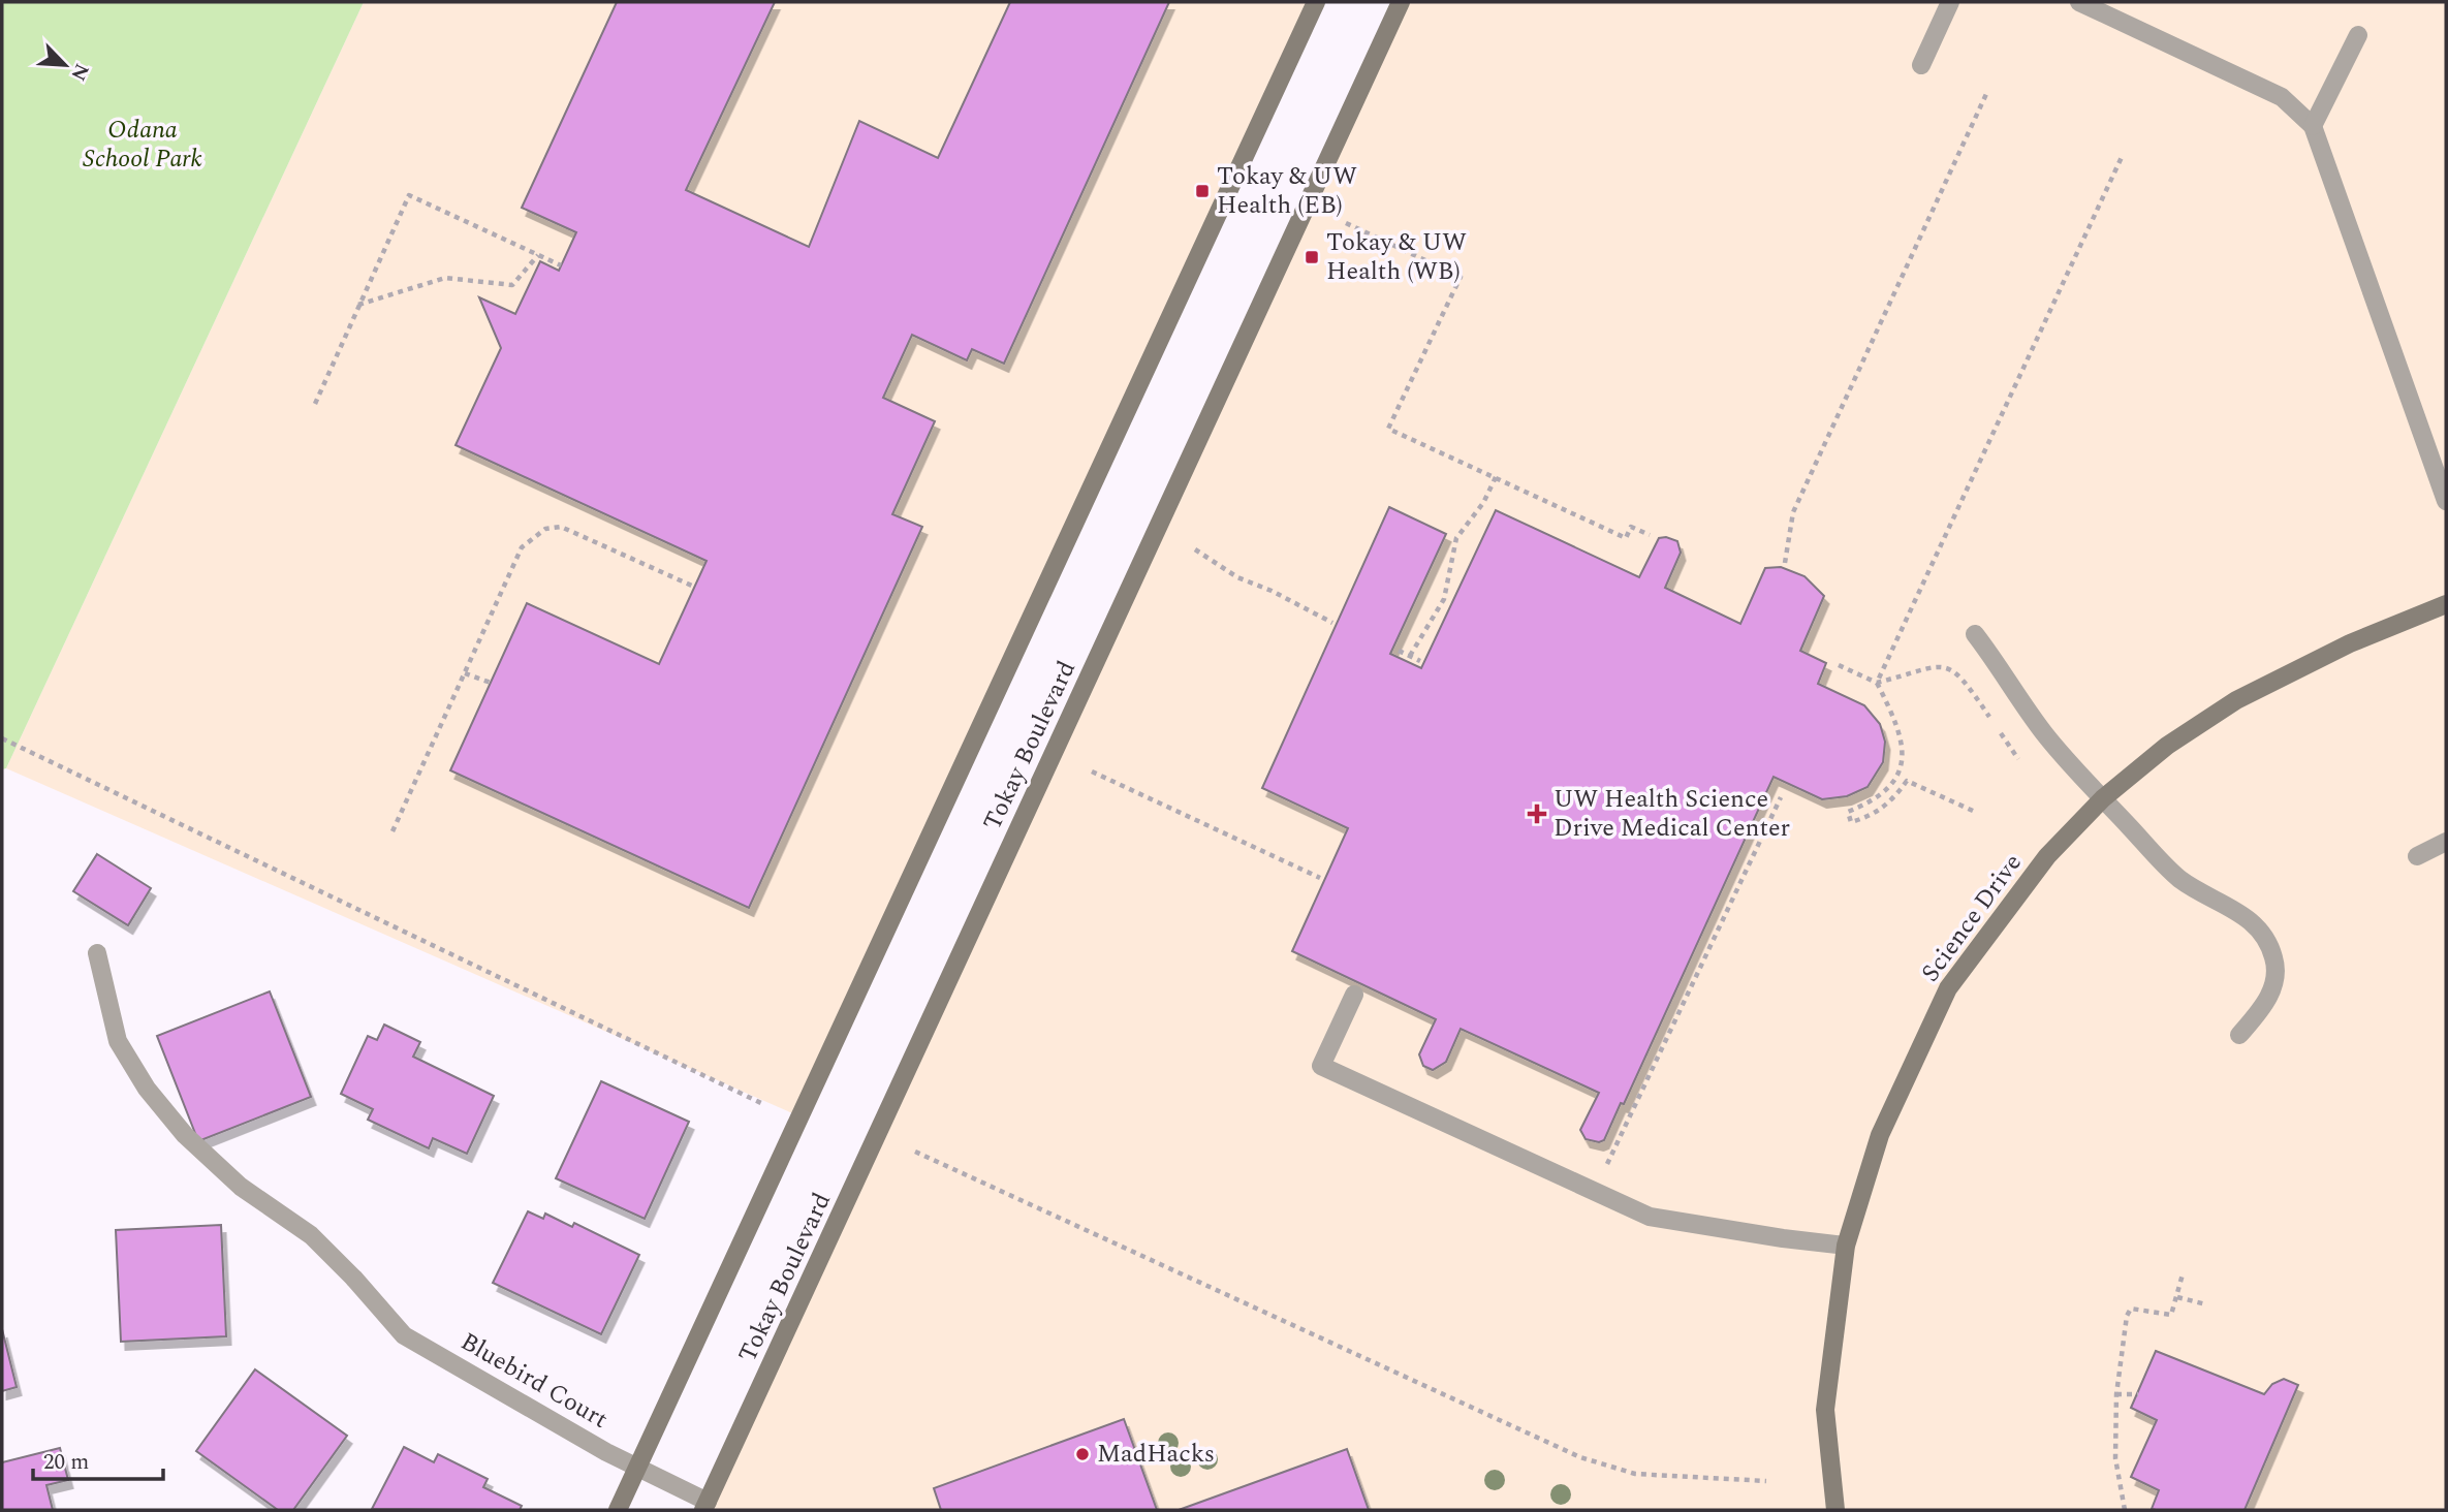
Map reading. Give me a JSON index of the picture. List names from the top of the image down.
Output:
{
  "streets": {
    "street": ["Tokay Boulevard", "Science Drive", "Bluebird Court"]
  },
  "crossings": [
    ["Tokay Boulevard", "Bluebird Court"]
  ],
  "parks": ["Odana School Park"],
  "places": {
    "transit": ["Tokay & UW Health (EB)", "Tokay & UW Health (WB)"],
    "health": ["UW Health Science Drive Medical Center"],
    "other": ["MadHacks"]
  },
  "scale_bar": "20 m",
  "north": "bottom right"
}
